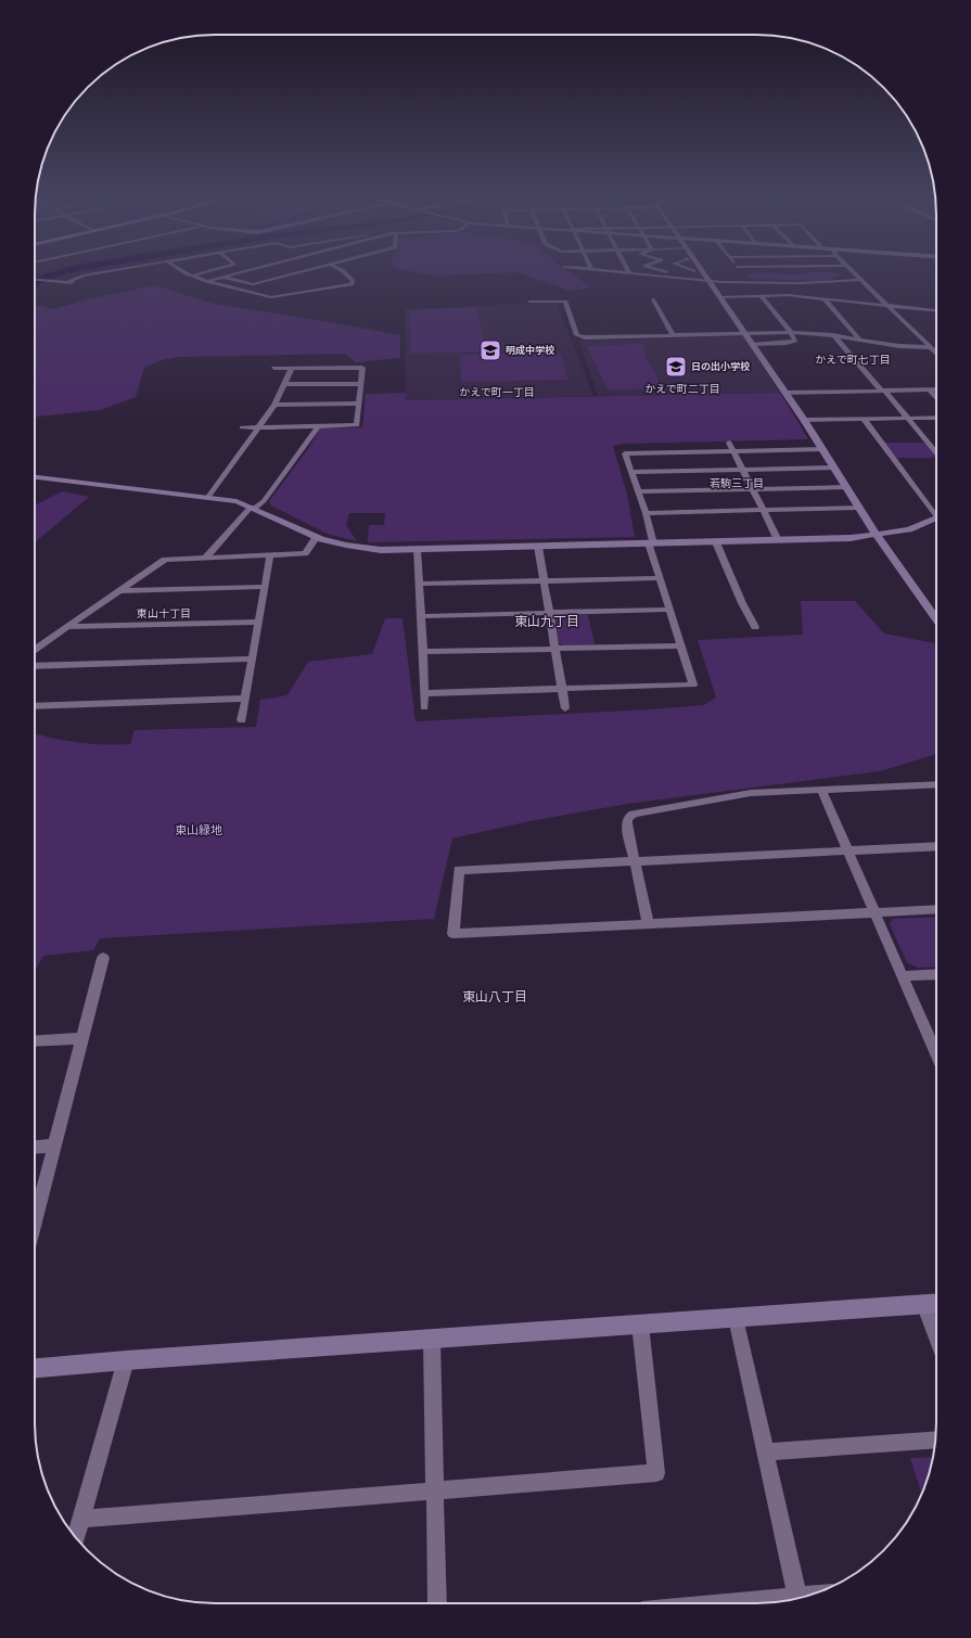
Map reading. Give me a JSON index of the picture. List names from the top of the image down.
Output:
{
  "districts": [
    "かえで町七丁目",
    "かえで町二丁目",
    "かえで町一丁目",
    "若駒三丁目",
    "東山十丁目",
    "東山九丁目",
    "東山八丁目"
  ],
  "parks": ["東山緑地"],
  "places": {
    "school or university": ["明成中学校", "日の出小学校"]
  }
}
